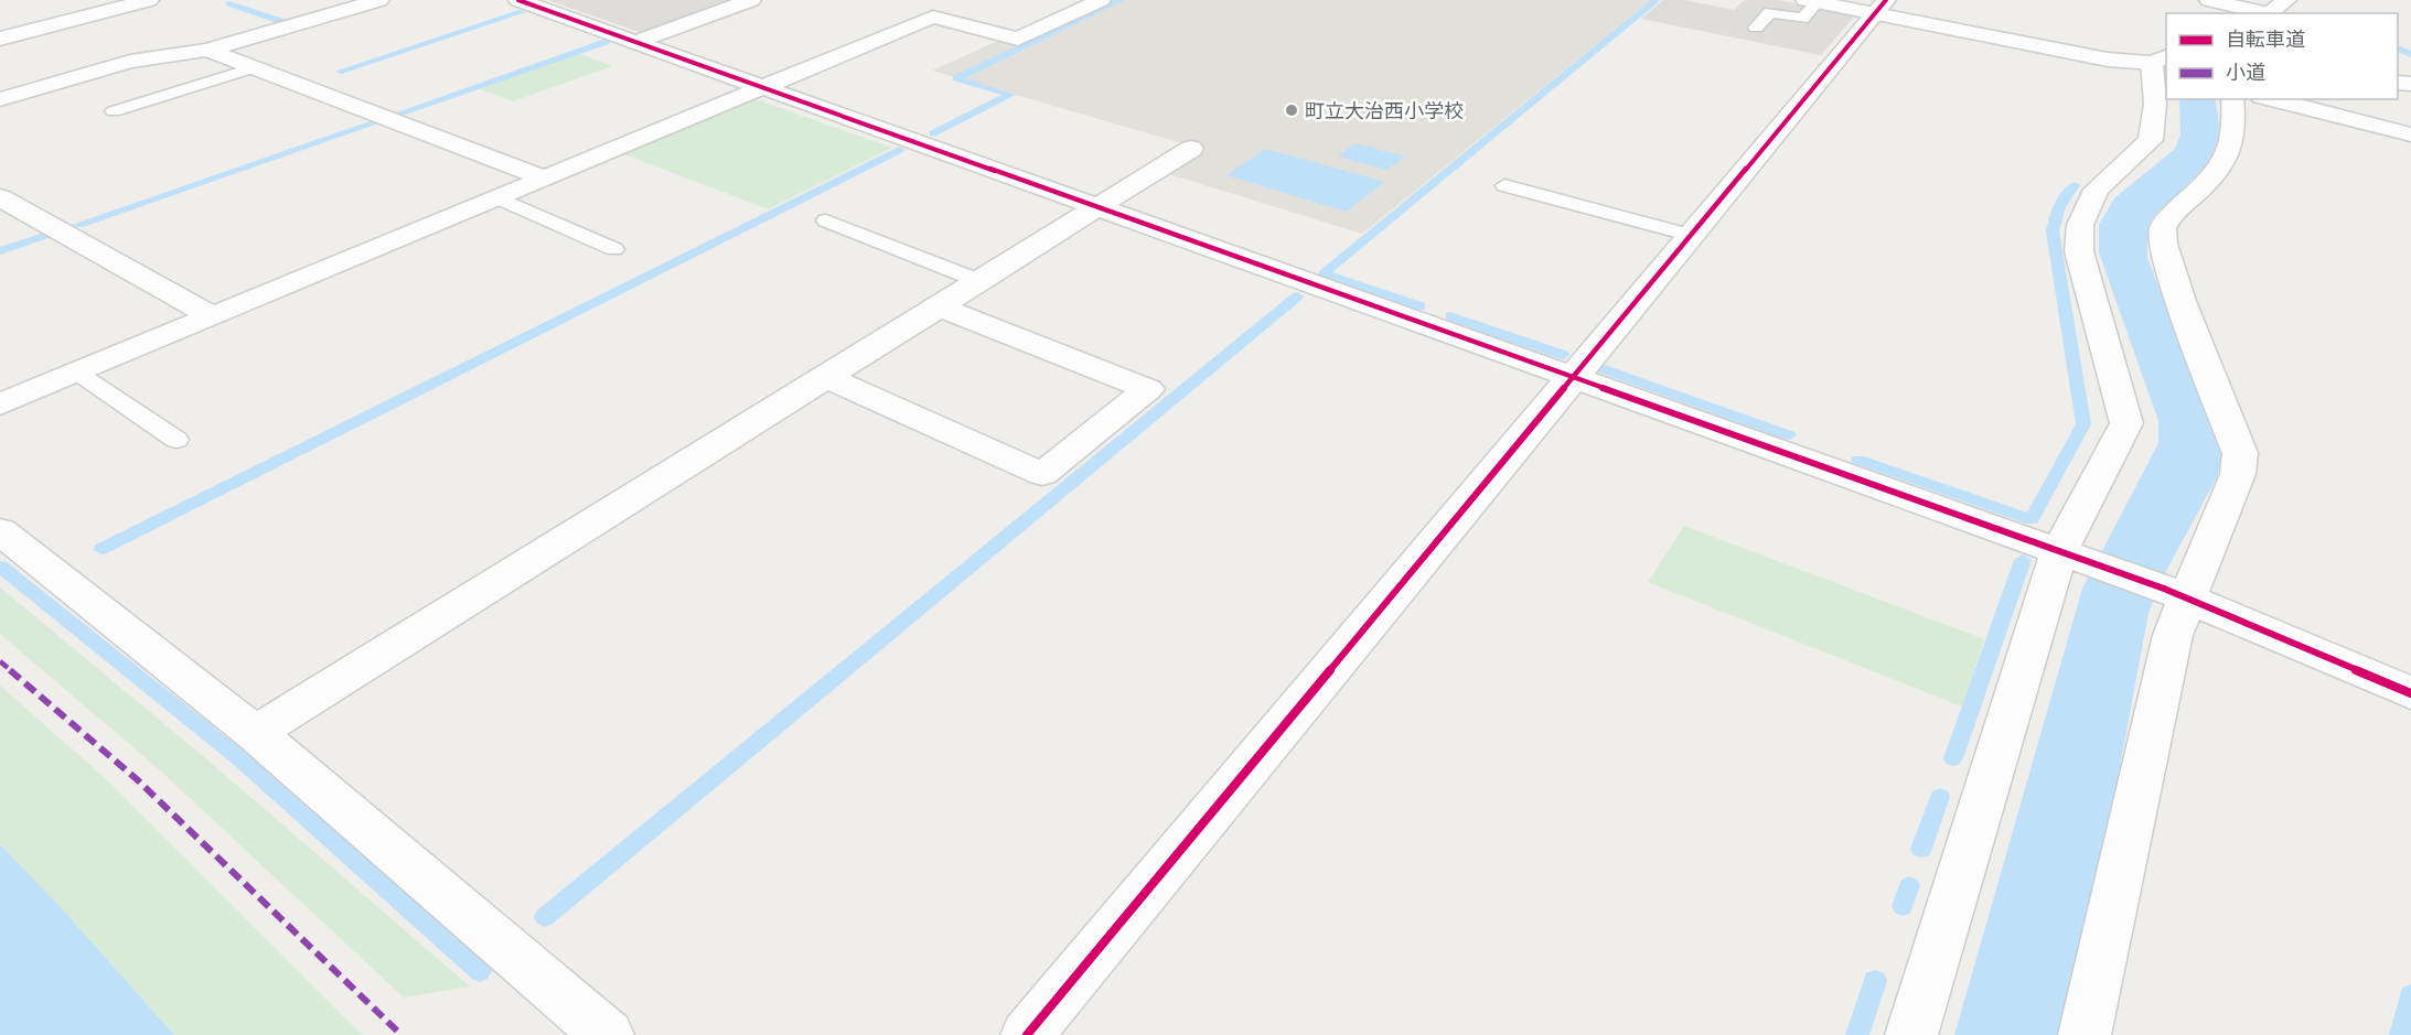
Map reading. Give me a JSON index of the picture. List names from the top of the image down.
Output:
{
  "places": ["町立大治西小学校"],
  "legend": ["自転車道", "小道"]
}
